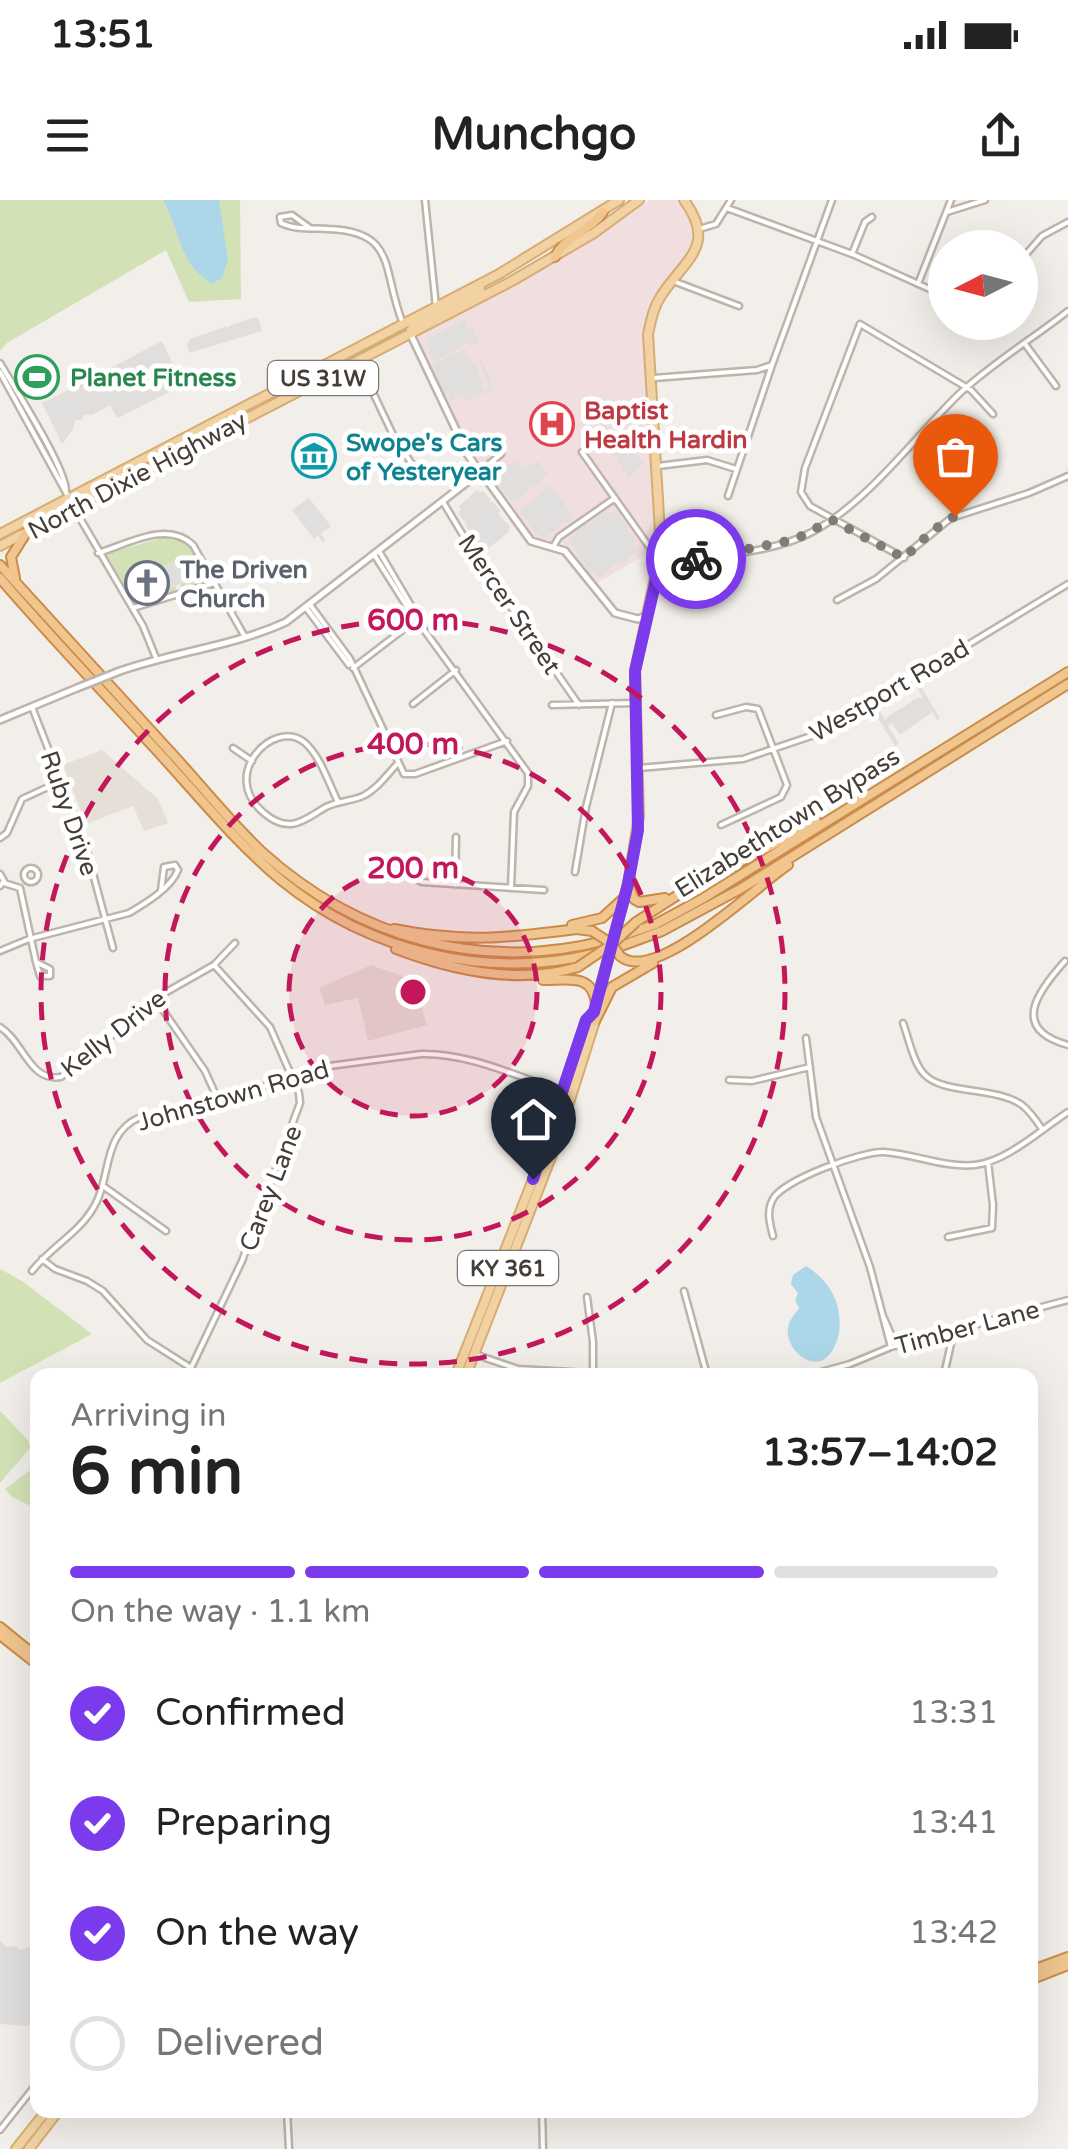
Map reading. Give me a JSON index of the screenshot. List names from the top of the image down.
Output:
{
  "streets": {
    "highway": ["Elizabethtown Bypass"],
    "main road": ["US 31W", "North Dixie Highway", "KY 361"],
    "street": [
      "Mercer Street",
      "Westport Road",
      "Ruby Drive",
      "Kelly Drive",
      "Johnstown Road",
      "Carey Lane",
      "Timber Lane"
    ]
  },
  "crossings": [
    ["Westport Road", "KY 361"],
    ["Kelly Drive", "Carey Lane"],
    ["Johnstown Road", "Carey Lane"],
    ["Johnstown Road", "KY 361"]
  ],
  "places": {
    "sports": ["Planet Fitness"],
    "hospital": ["Baptist Health Hardin"],
    "museum": ["Swope's Cars of Yesteryear"],
    "church": ["The Driven Church"]
  },
  "north": "left",
  "page": {
    "status": "13:51",
    "header": "Munchgo",
    "heading": ["6 min", "Arriving in", "13:57–14:02"],
    "bar": "On the way · 1.1 km",
    "list": [
      ["Confirmed", "13:31"],
      ["Preparing", "13:41"],
      ["On the way", "13:42"],
      "Delivered"
    ]
  },
  "rings": ["600 m", "400 m", "200 m"]
}
